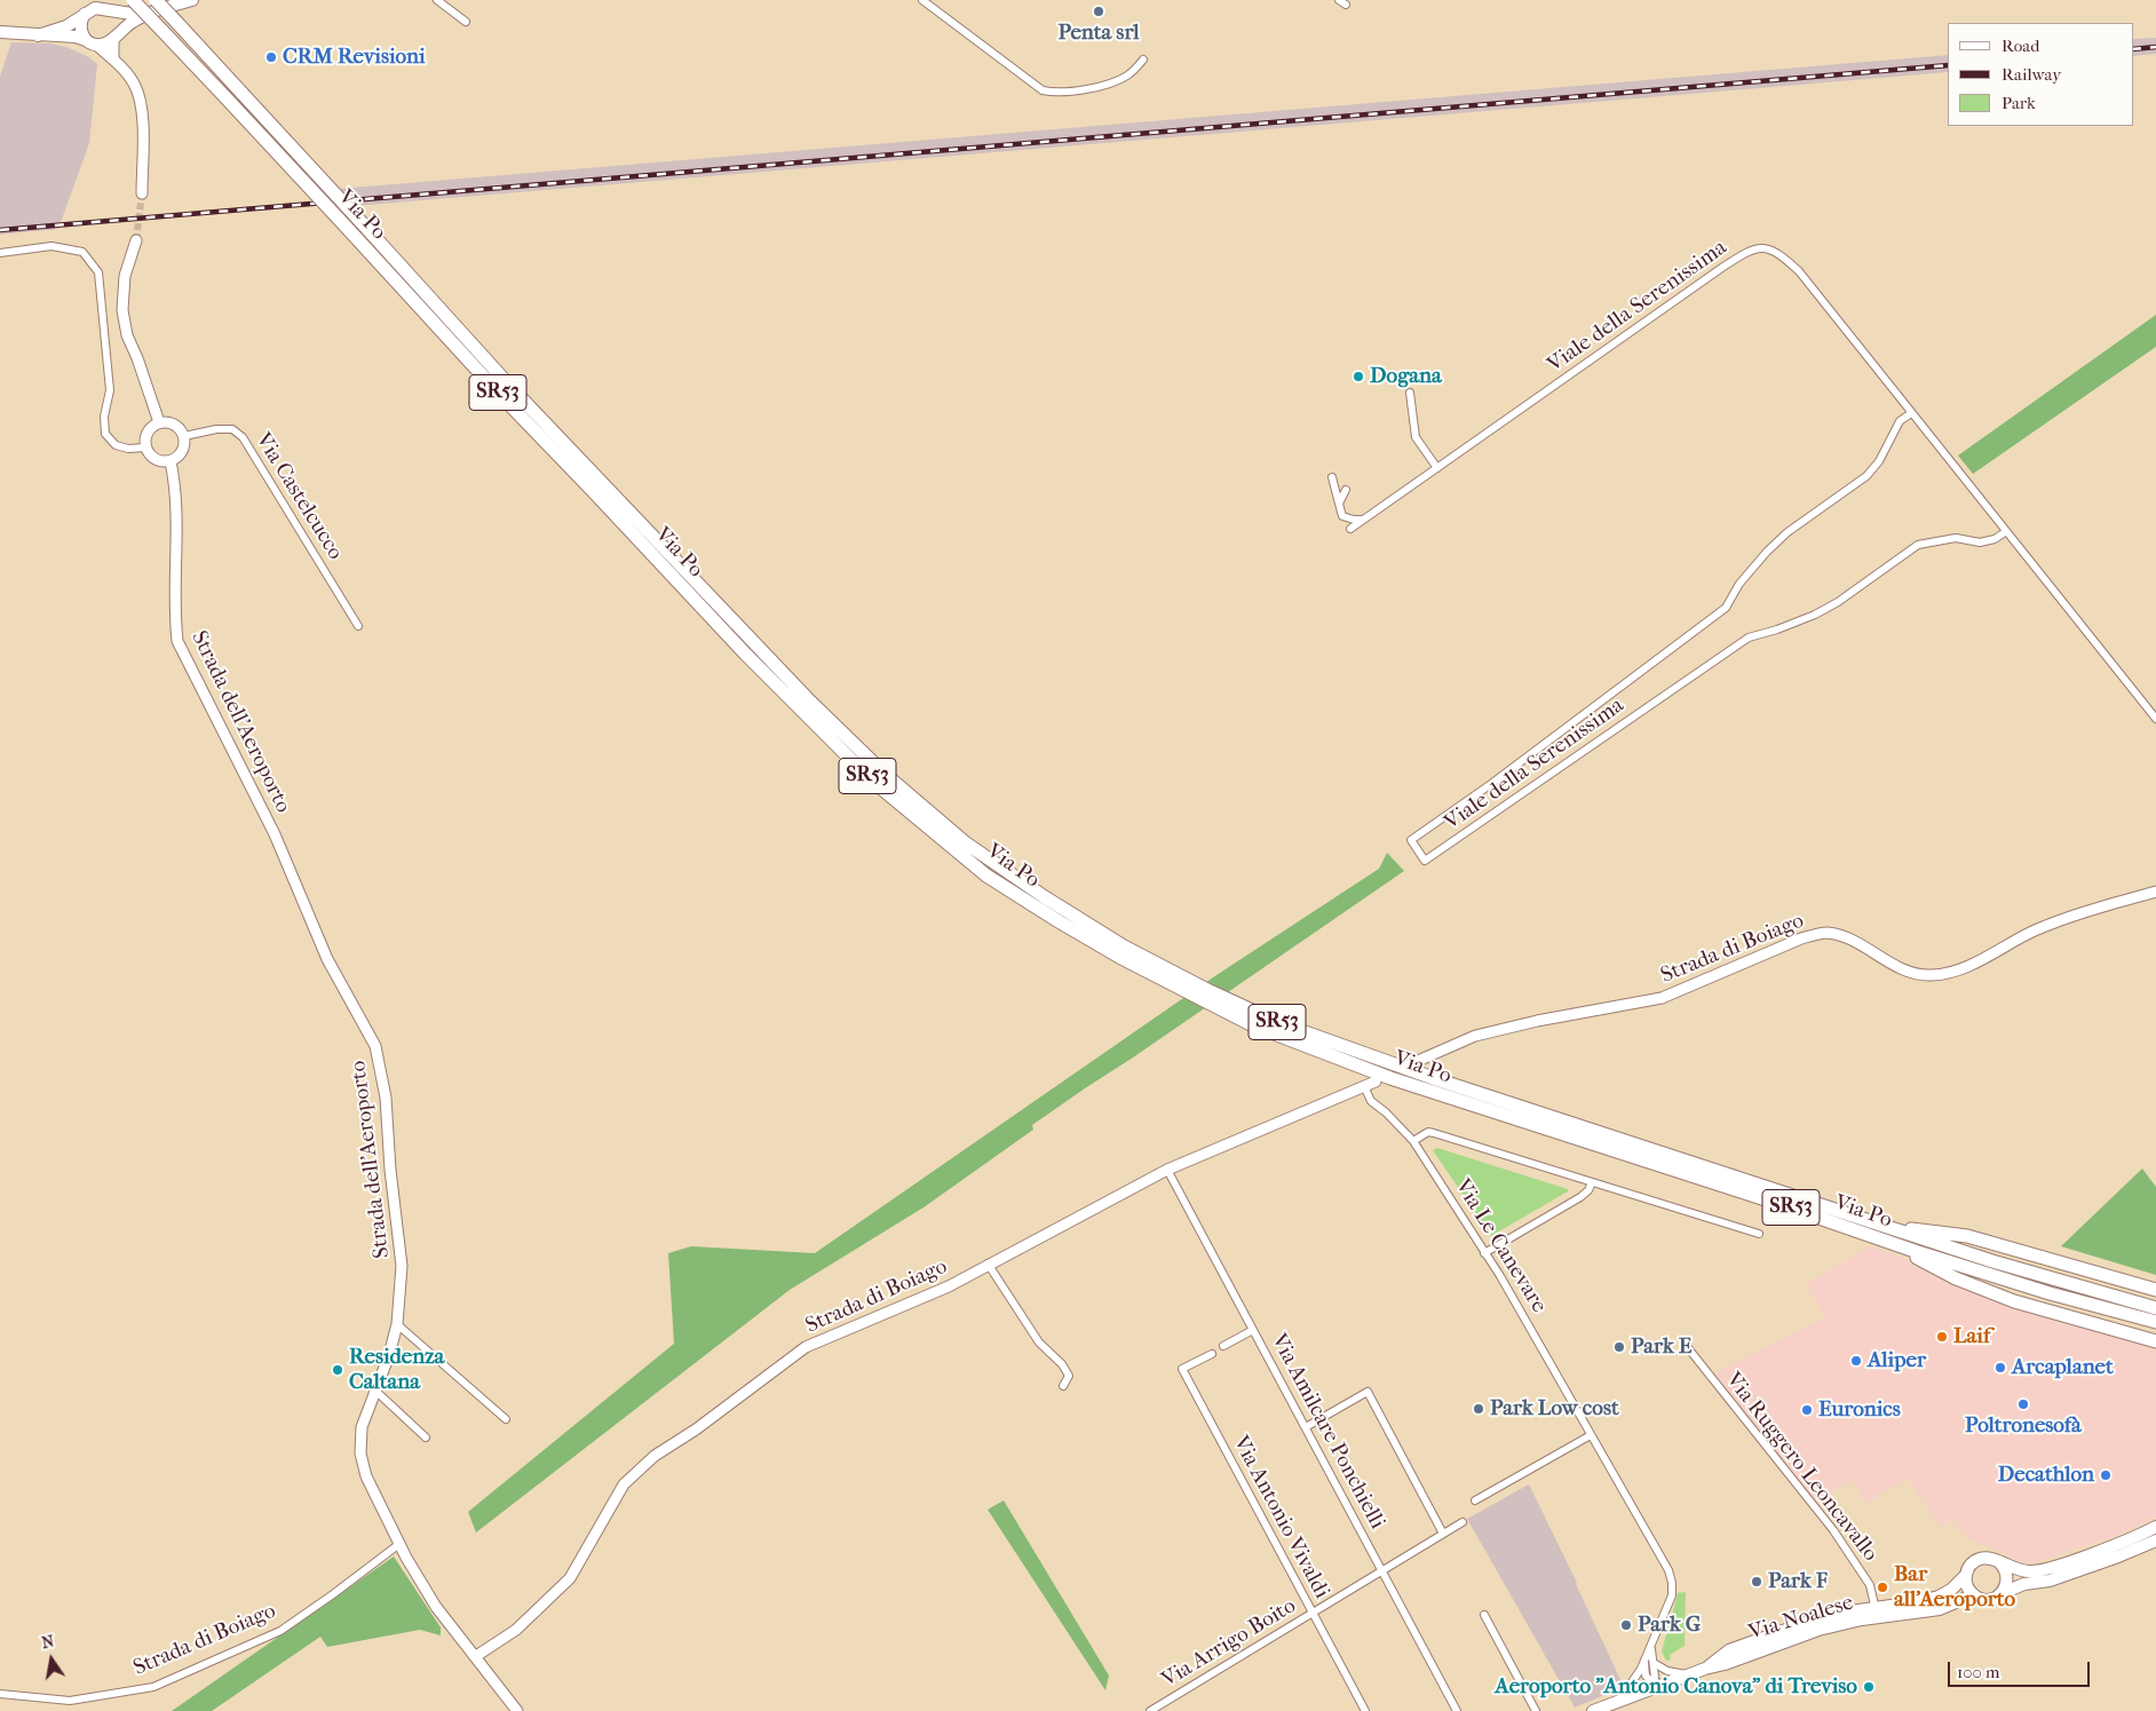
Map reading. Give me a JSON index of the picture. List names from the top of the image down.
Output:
{
  "streets": {
    "highway": ["Via Po", "SR53"],
    "main road": ["Via Noalese"],
    "street": [
      "Viale della Serenissima",
      "Via Castelcucco",
      "Strada dell'Aeroporto",
      "Strada di Boiago",
      "Via Le Canevare",
      "Via Amilcare Ponchielli",
      "Via Ruggero Leoncavallo",
      "Via Antonio Vivaldi",
      "Via Arrigo Boito"
    ]
  },
  "crossings": [
    ["Via Castelcucco", "Strada dell'Aeroporto"],
    ["Strada dell'Aeroporto", "Strada di Boiago"],
    ["Strada di Boiago", "Via Le Canevare"],
    ["Strada di Boiago", "Via Amilcare Ponchielli"],
    ["Via Le Canevare", "Via Noalese"],
    ["Via Amilcare Ponchielli", "Via Arrigo Boito"],
    ["Via Ruggero Leoncavallo", "Via Noalese"],
    ["Via Antonio Vivaldi", "Via Arrigo Boito"]
  ],
  "places": [
    "Penta srl",
    "CRM Revisioni",
    "Dogana",
    "Laif",
    "Park E",
    "Aliper",
    "Arcaplanet",
    "Residenza Caltana",
    "Poltronesofà",
    "Park Low cost",
    "Euronics",
    "Decathlon",
    "Park F",
    "Bar all'Aeroporto",
    "Park G",
    "Aeroporto \"Antonio Canova\" di Treviso"
  ],
  "legend": ["Road", "Railway", "Park"],
  "scale_bar": "100 m",
  "north": "top"
}
